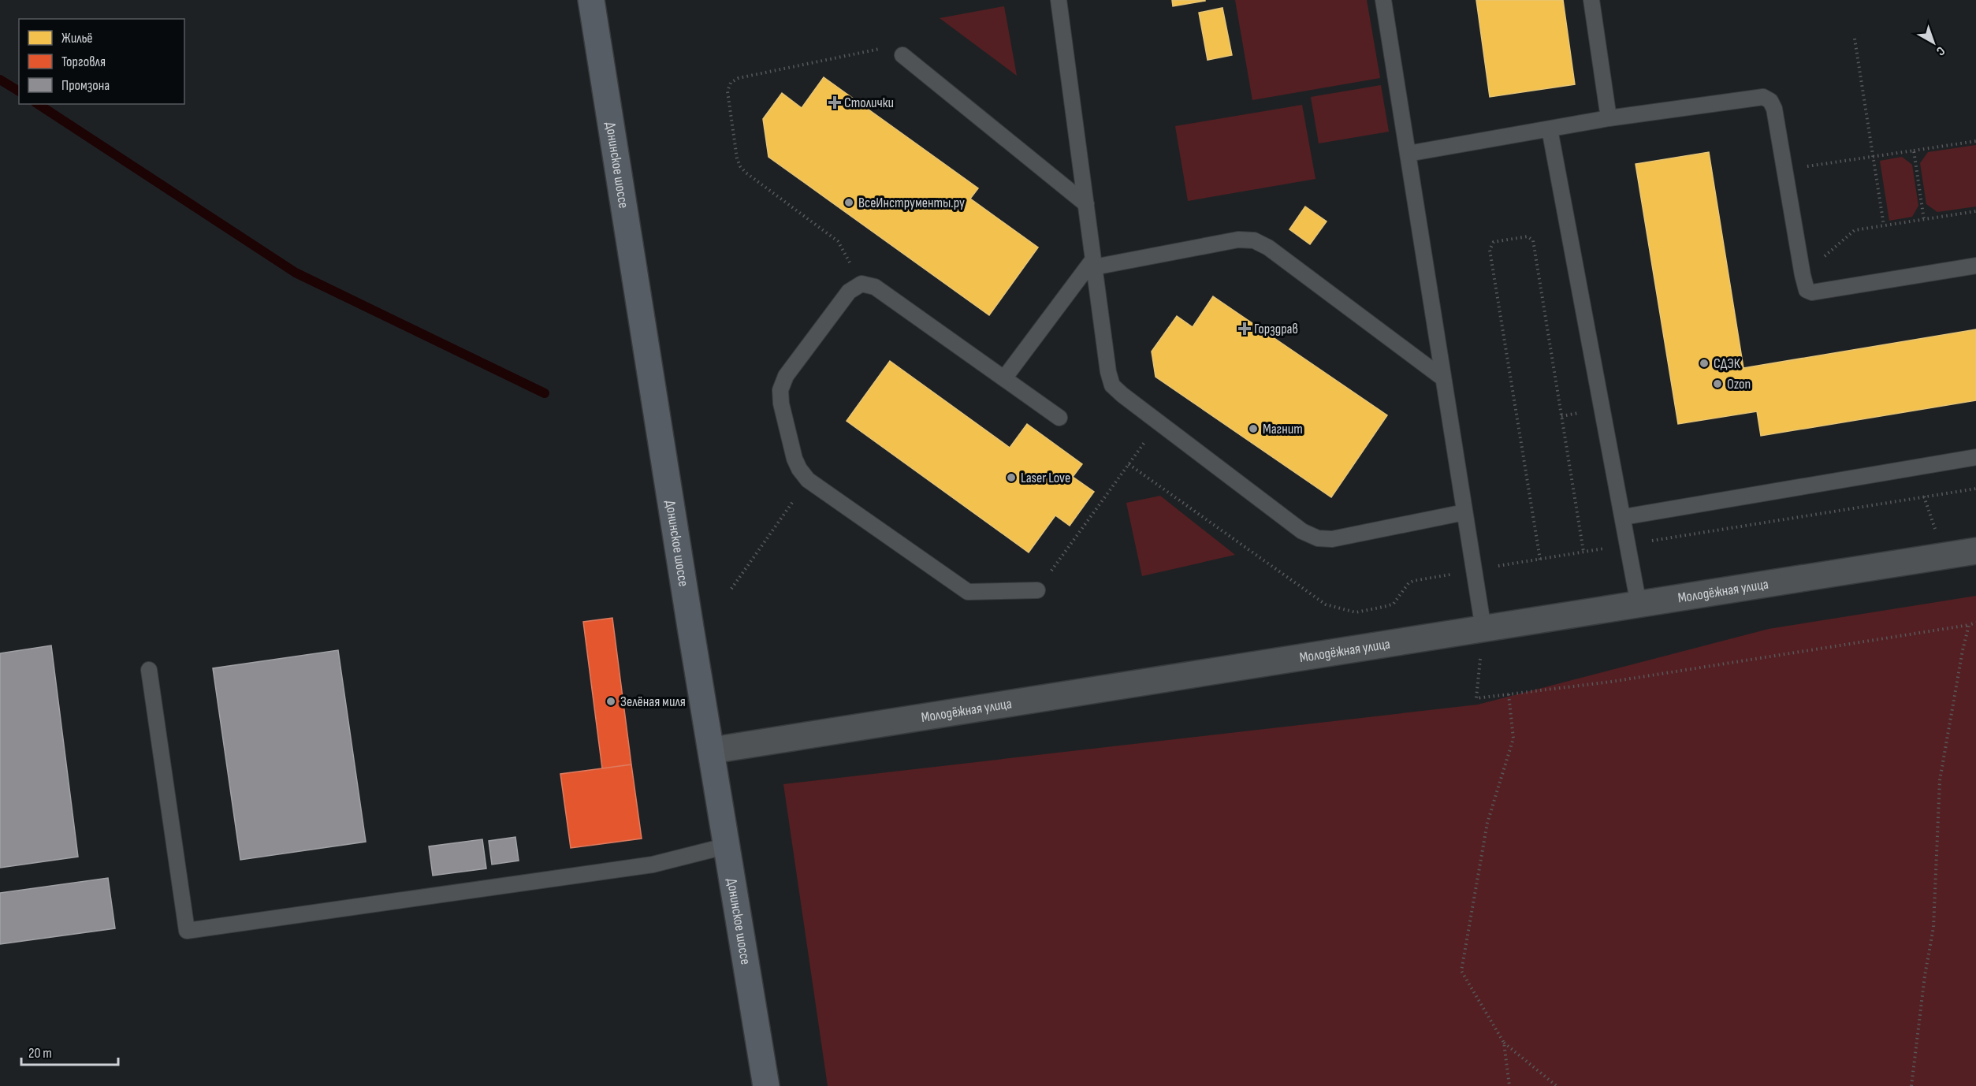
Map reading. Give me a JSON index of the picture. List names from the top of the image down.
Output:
{
  "streets": {
    "main road": ["Донинское шоссе"],
    "street": ["Молодёжная улица"]
  },
  "crossings": [
    ["Донинское шоссе", "Молодёжная улица"]
  ],
  "places": {
    "health": ["Столички", "Горздрав"],
    "other": [
      "ВсеИнструменты.ру",
      "СДЭК",
      "Ozon",
      "Магнит",
      "Laser Love",
      "Зелёная миля"
    ]
  },
  "legend": ["Жильё", "Торговля", "Промзона"],
  "scale_bar": "20 m",
  "north": "bottom right"
}
